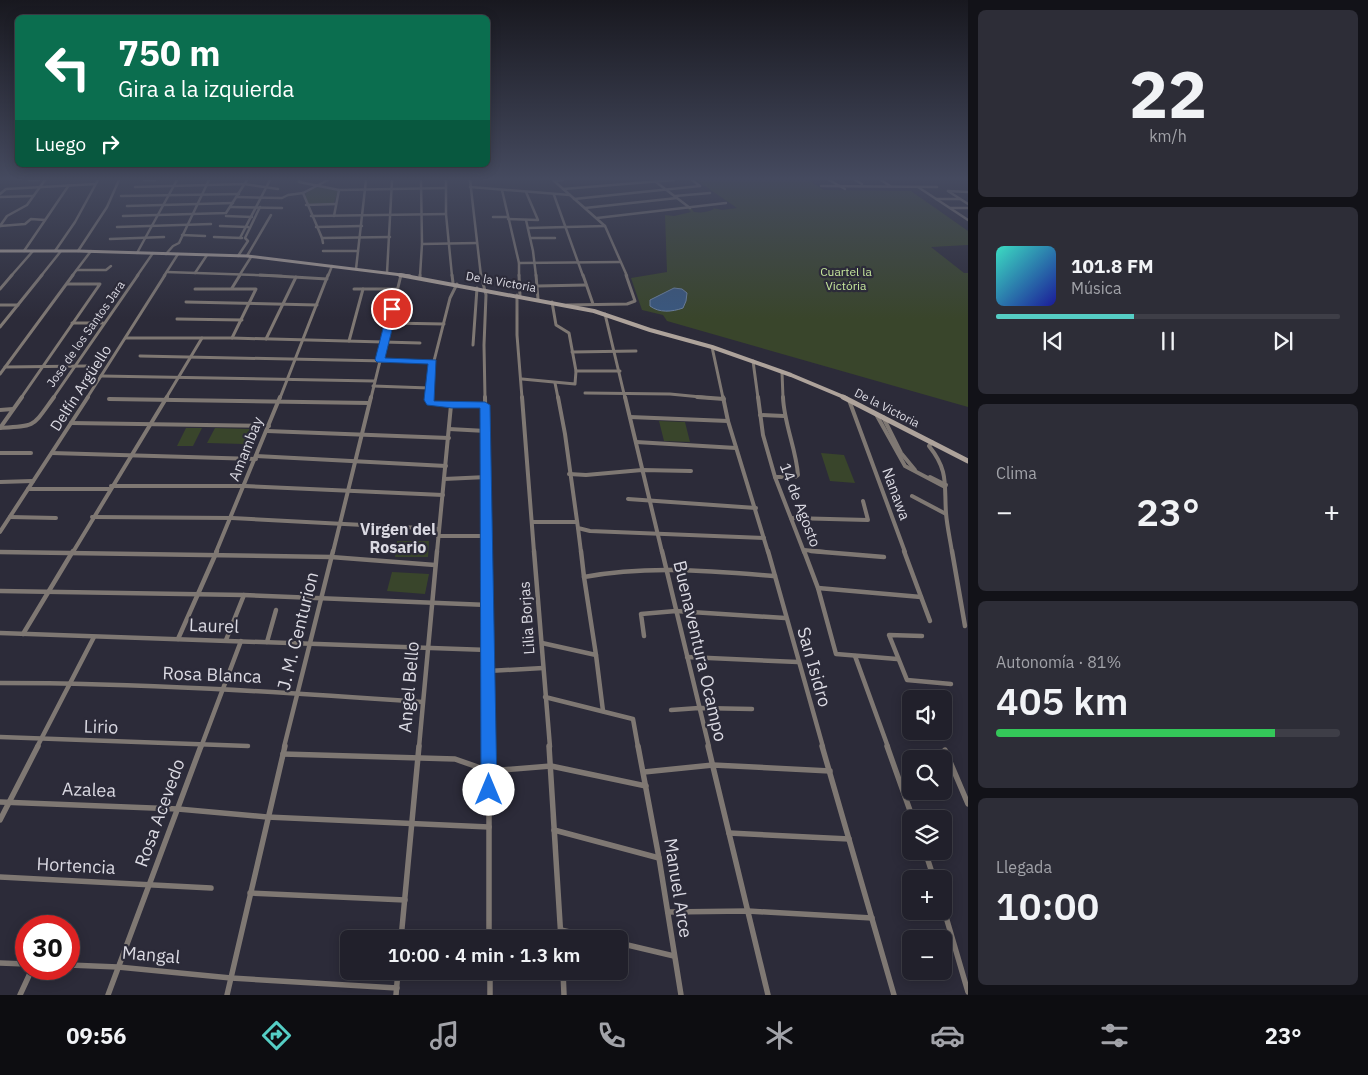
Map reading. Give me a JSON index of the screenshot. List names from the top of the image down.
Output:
{
  "streets": {
    "main road": ["De la Victoria"],
    "street": [
      "Jose de los Santos Jara",
      "Delfín Argüello",
      "Amambay",
      "Nanawa",
      "14 de Agosto",
      "Lilia Borjas",
      "Laurel",
      "J. M. Centurion",
      "Buenaventura Ocampo",
      "San Isidro",
      "Rosa Blanca",
      "Angel Bello",
      "Lirio",
      "Azalea",
      "Rosa Acevedo",
      "Hortencia",
      "Manuel Arce",
      "Mangal"
    ]
  },
  "crossings": [
    ["De la Victoria", "Jose de los Santos Jara"],
    ["De la Victoria", "Delfín Argüello"],
    ["De la Victoria", "Amambay"],
    ["De la Victoria", "Nanawa"],
    ["De la Victoria", "14 de Agosto"],
    ["De la Victoria", "Lilia Borjas"],
    ["De la Victoria", "J. M. Centurion"],
    ["De la Victoria", "Buenaventura Ocampo"],
    ["De la Victoria", "San Isidro"],
    ["Amambay", "Laurel"],
    ["Laurel", "J. M. Centurion"],
    ["Laurel", "Angel Bello"],
    ["Laurel", "Rosa Acevedo"],
    ["J. M. Centurion", "Rosa Blanca"],
    ["J. M. Centurion", "Azalea"],
    ["J. M. Centurion", "Mangal"],
    ["Rosa Blanca", "Angel Bello"],
    ["Rosa Blanca", "Rosa Acevedo"],
    ["Angel Bello", "Azalea"],
    ["Lirio", "Rosa Acevedo"],
    ["Azalea", "Rosa Acevedo"],
    ["Rosa Acevedo", "Hortencia"],
    ["Rosa Acevedo", "Mangal"]
  ],
  "districts": ["Virgen del Rosario"],
  "parks": ["Cuartel la Victória"],
  "page": {
    "tile": [
      ["22", "km/h"],
      "Clima",
      ["Autonomía · 81%", "405 km"],
      ["Llegada", "10:00"]
    ],
    "turn": ["750 m", "Gira a la izquierda"],
    "then": "Luego",
    "song": ["101.8 FM", "Música"],
    "heat": ["−", "23°", "+"],
    "map_buttons": ["+", "−"],
    "limit": "30",
    "trip": "10:00 · 4 min · 1.3 km",
    "tabs": ["09:56", "23°"]
  }
}
